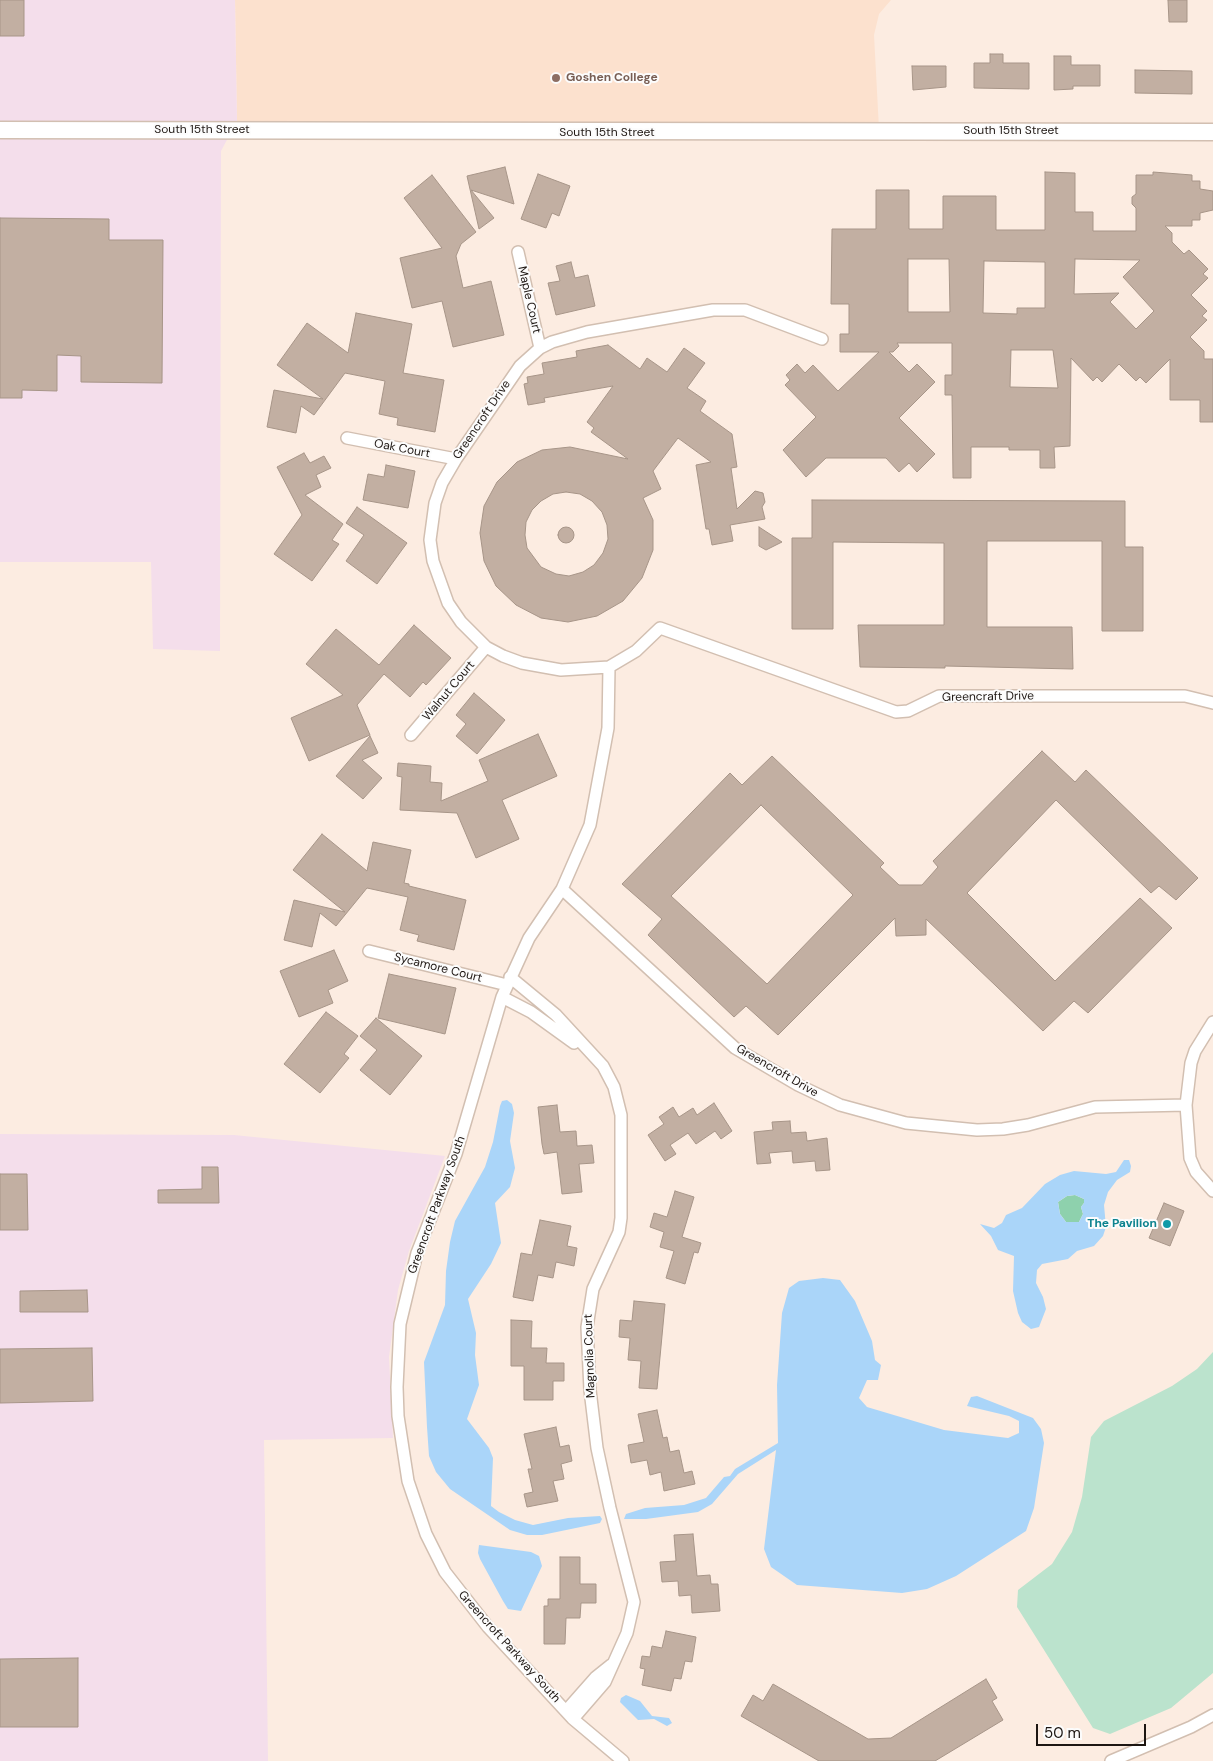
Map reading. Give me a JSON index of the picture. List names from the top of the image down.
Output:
{
  "streets": {
    "street": [
      "South 15th Street",
      "Maple Court",
      "Greencroft Drive",
      "Oak Court",
      "Walnut Court",
      "Greencraft Drive",
      "Sycamore Court",
      "Greencroft Parkway South",
      "Magnolia Court"
    ]
  },
  "crossings": [
    ["Maple Court", "Greencroft Drive"],
    ["Greencroft Drive", "Oak Court"],
    ["Greencroft Drive", "Walnut Court"],
    ["Greencroft Drive", "Greencraft Drive"],
    ["Greencroft Drive", "Greencroft Parkway South"],
    ["Sycamore Court", "Greencroft Parkway South"],
    ["Sycamore Court", "Magnolia Court"],
    ["Greencroft Parkway South", "Magnolia Court"]
  ],
  "places": ["Goshen College", "The Pavilion"],
  "scale_bar": "50 m"
}
